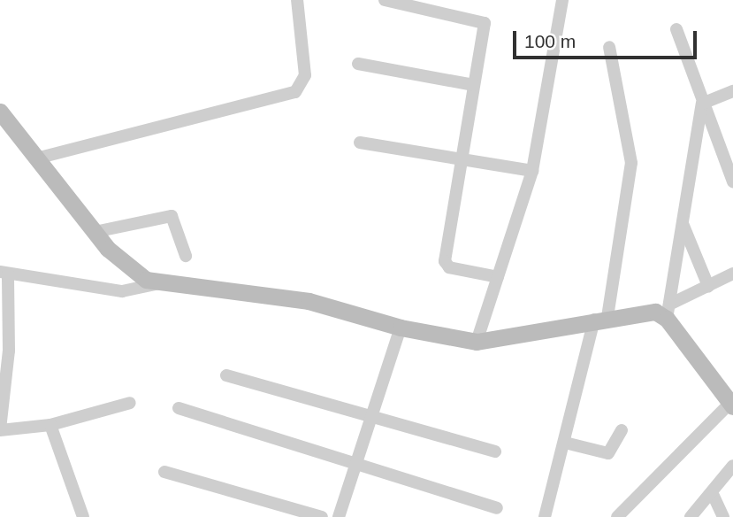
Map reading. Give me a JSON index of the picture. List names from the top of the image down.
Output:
{
  "scale_bar": "100 m"
}
